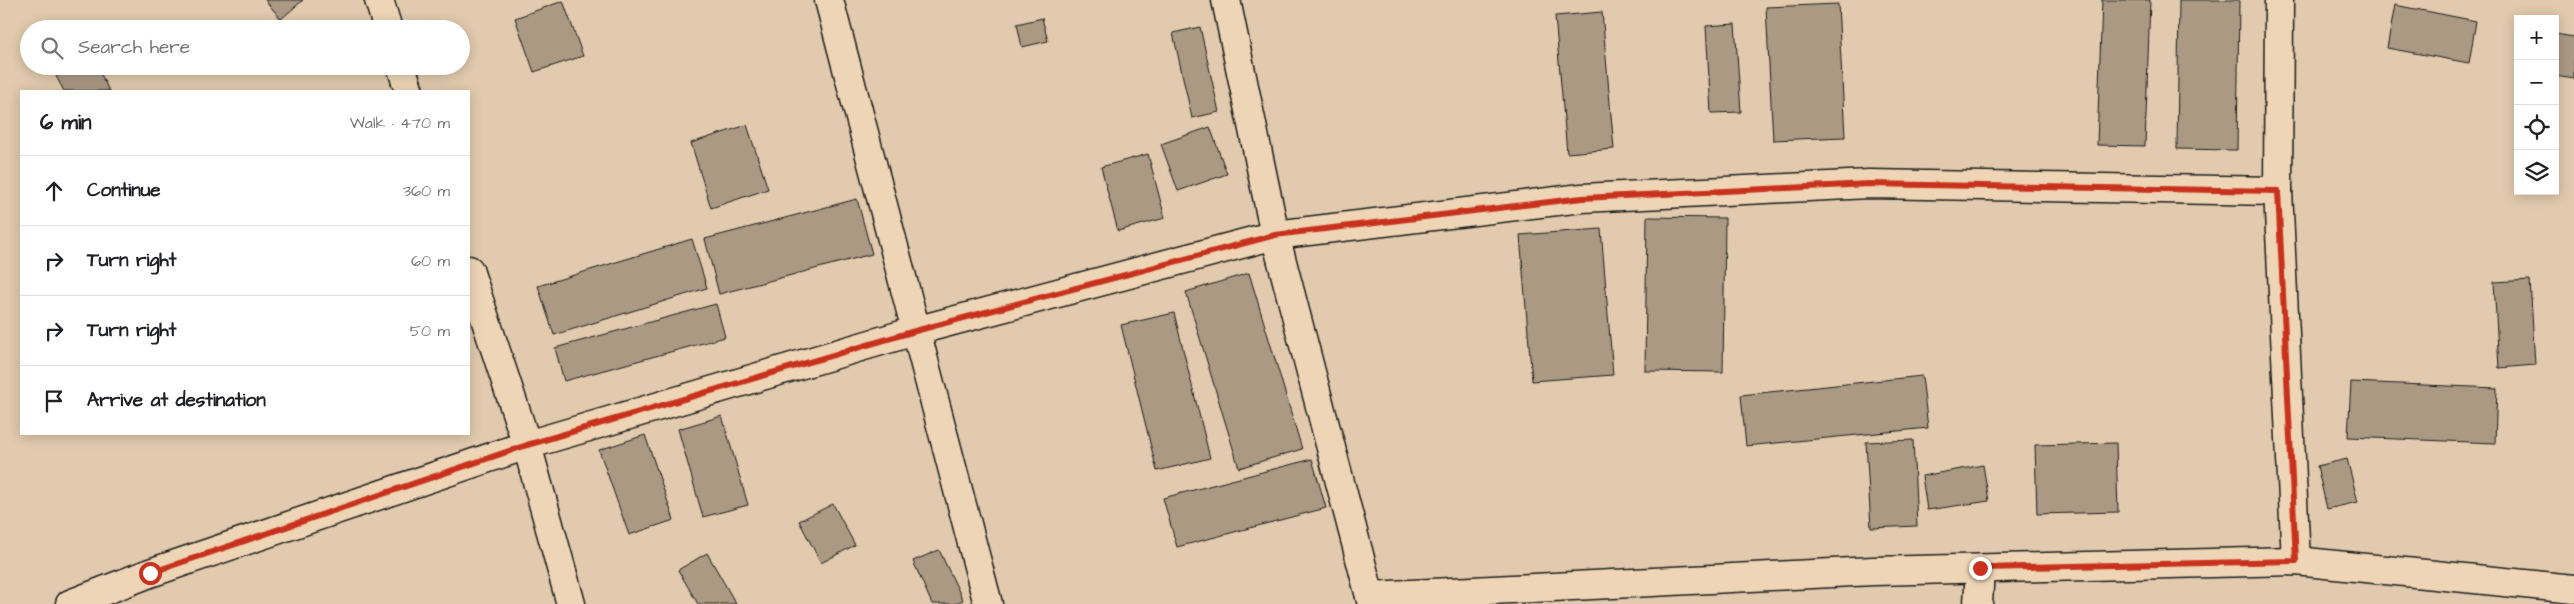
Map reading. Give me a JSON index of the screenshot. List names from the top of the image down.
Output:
{
  "page": {
    "map_buttons": ["+", "−"],
    "search": "Search here",
    "heading": ["6 min", "Walk · 470 m"],
    "list": [
      ["Continue", "360 m"],
      ["Turn right", "60 m"],
      ["Turn right", "50 m"],
      "Arrive at destination"
    ]
  }
}
